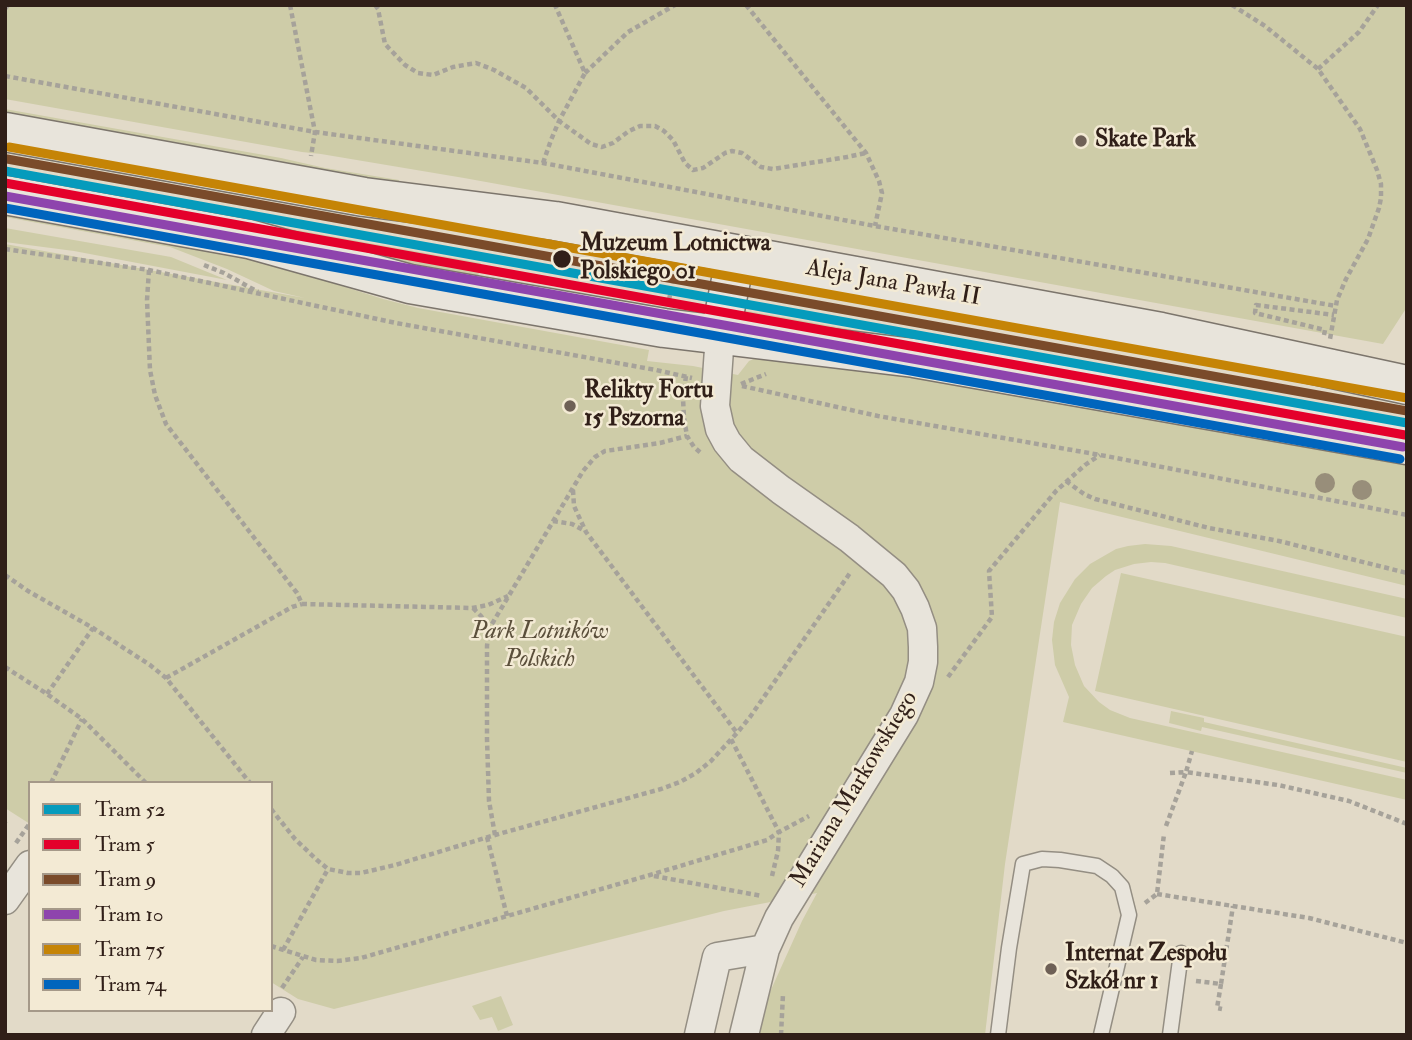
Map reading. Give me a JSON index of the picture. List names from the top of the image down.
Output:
{
  "streets": {
    "main road": ["Aleja Jana Pawła II"],
    "street": ["Mariana Markowskiego"]
  },
  "parks": ["Park Lotników Polskich"],
  "places": [
    "Skate Park",
    "Muzeum Lotnictwa Polskiego 01",
    "Relikty Fortu 15 Pszorna",
    "Internat Zespołu Szkół nr 1"
  ],
  "lines": [
    "tram line 75",
    "tram line 9",
    "tram line 52",
    "tram line 5",
    "tram line 10",
    "tram line 74"
  ],
  "legend": [
    "Tram 52",
    "Tram 5",
    "Tram 9",
    "Tram 10",
    "Tram 75",
    "Tram 74"
  ]
}
